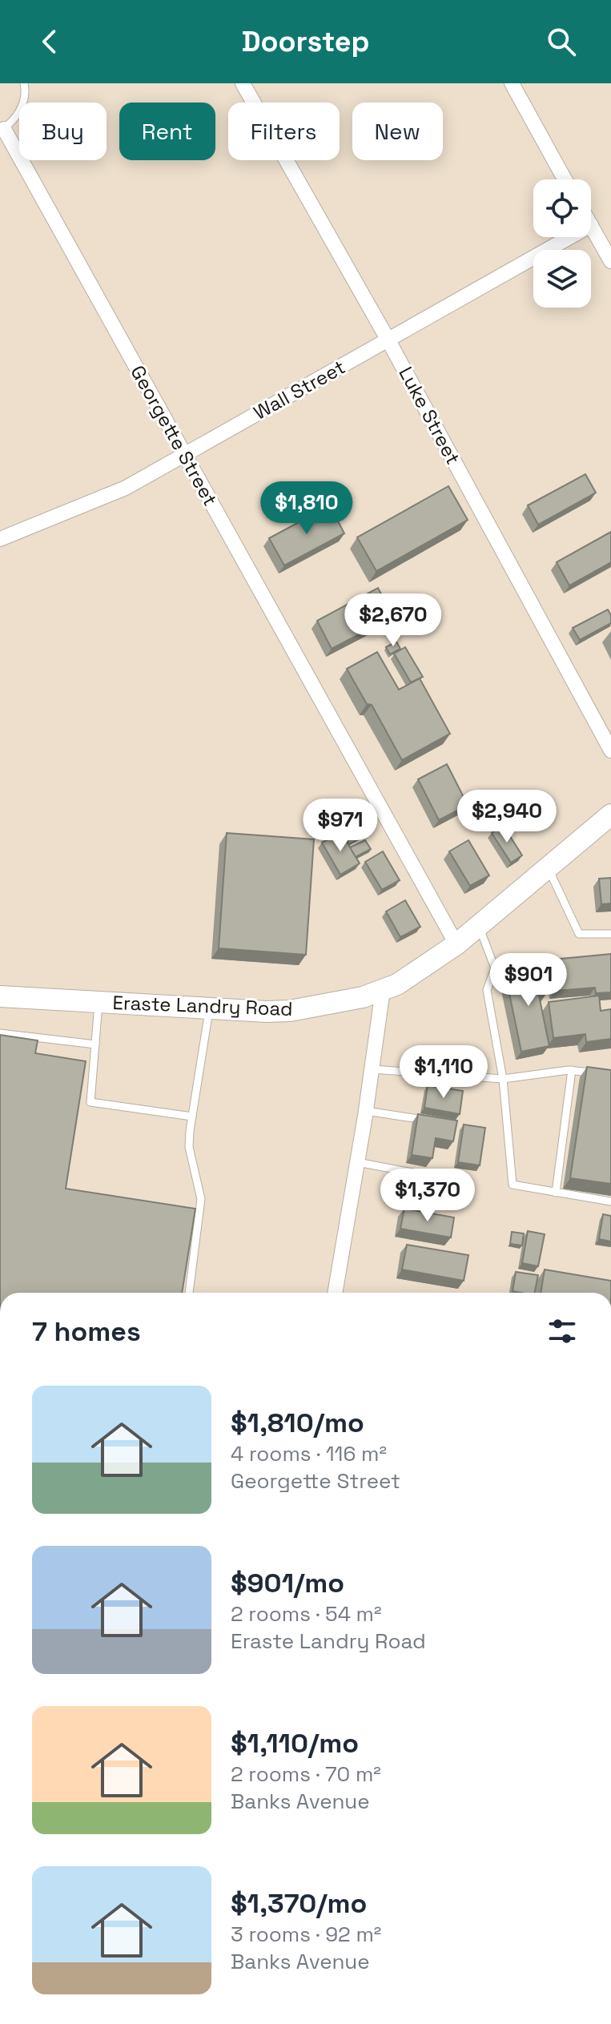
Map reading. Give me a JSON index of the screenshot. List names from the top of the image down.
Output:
{
  "streets": {
    "street": [
      "Wall Street",
      "Luke Street",
      "Georgette Street",
      "Eraste Landry Road"
    ]
  },
  "crossings": [
    ["Wall Street", "Luke Street"],
    ["Wall Street", "Georgette Street"],
    ["Georgette Street", "Eraste Landry Road"]
  ],
  "page": {
    "header": "Doorstep",
    "chip": [
      "Buy",
      "Rent",
      "Filters",
      "New"
    ],
    "price": [
      "$1,810",
      "$2,670",
      "$2,940",
      "$971",
      "$901",
      "$1,110",
      "$1,370"
    ],
    "heading": "7 homes",
    "list": [
      {
        "name": "$1,810/mo",
        "note": "4 rooms · 116 m² · Georgette Street"
      },
      {
        "name": "$901/mo",
        "note": "2 rooms · 54 m² · Eraste Landry Road"
      },
      {
        "name": "$1,110/mo",
        "note": "2 rooms · 70 m² · Banks Avenue"
      },
      {
        "name": "$1,370/mo",
        "note": "3 rooms · 92 m² · Banks Avenue"
      }
    ]
  }
}
